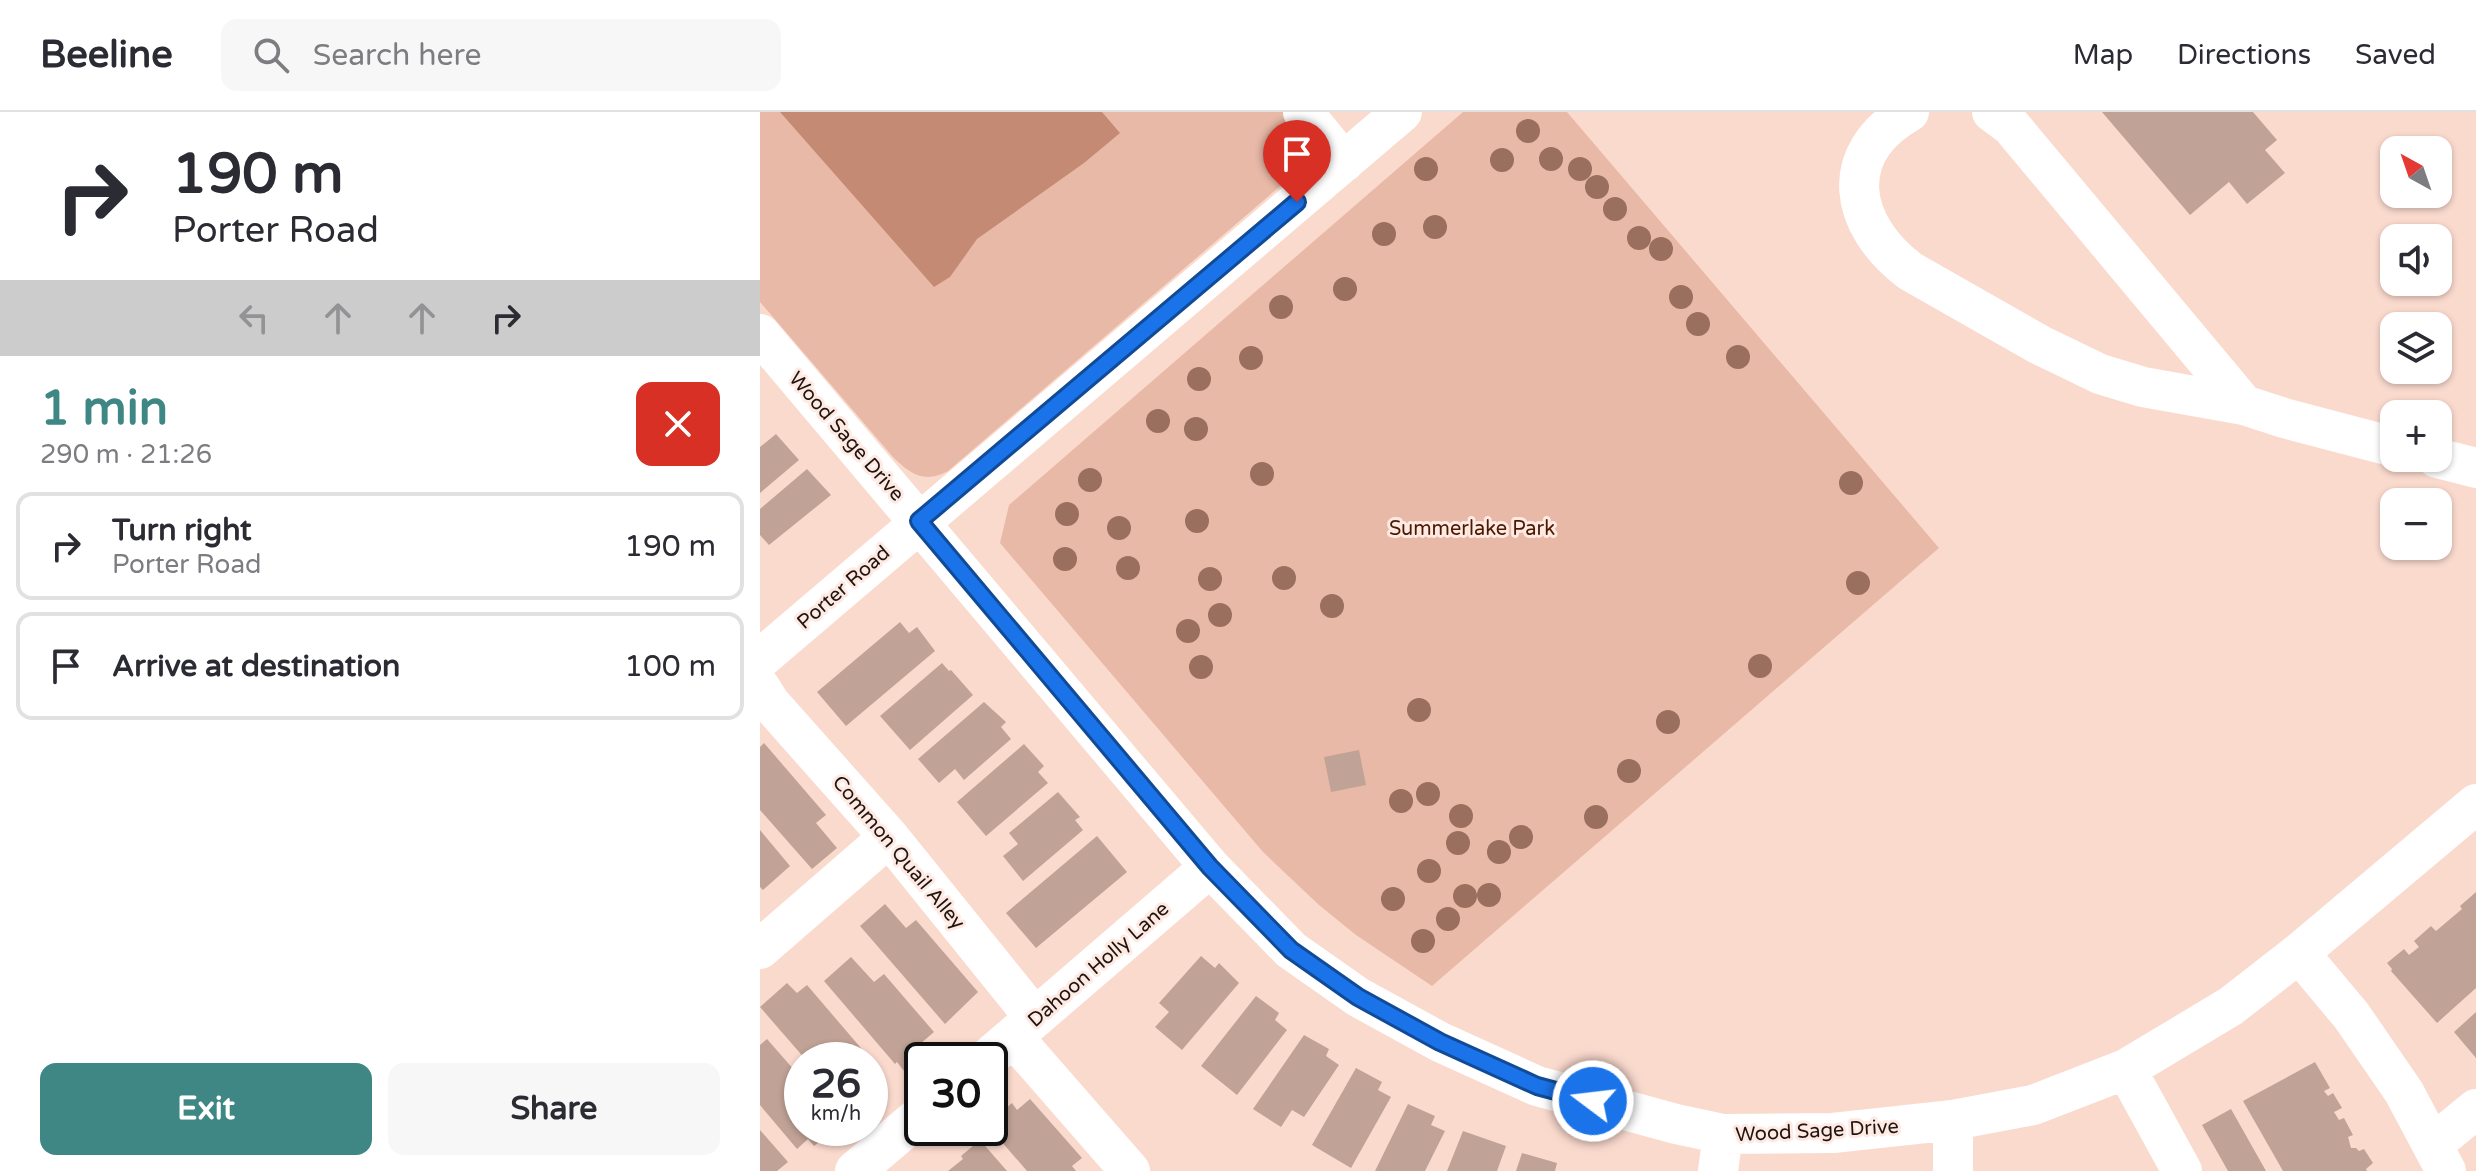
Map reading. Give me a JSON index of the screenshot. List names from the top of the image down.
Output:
{
  "streets": {
    "street": [
      "Wood Sage Drive",
      "Porter Road",
      "Common Quail Alley",
      "Dahoon Holly Lane"
    ]
  },
  "crossings": [
    ["Wood Sage Drive", "Porter Road"],
    ["Wood Sage Drive", "Dahoon Holly Lane"],
    ["Common Quail Alley", "Dahoon Holly Lane"]
  ],
  "parks": ["Summerlake Park"],
  "north": "top left",
  "page": {
    "header": "Beeline",
    "search": "Search here",
    "nav": ["Map", "Directions", "Saved"],
    "turn": ["190 m", "Porter Road"],
    "map_buttons": ["+", "−"],
    "heading": ["1 min", "290 m · 21:26"],
    "list": [
      {
        "name": "Turn right",
        "note": "Porter Road",
        "value": "190 m"
      },
      {
        "name": "Arrive at destination",
        "value": "100 m"
      }
    ],
    "speed": "26 km/h",
    "limit": "30",
    "buttons": ["Exit", "Share"]
  }
}
